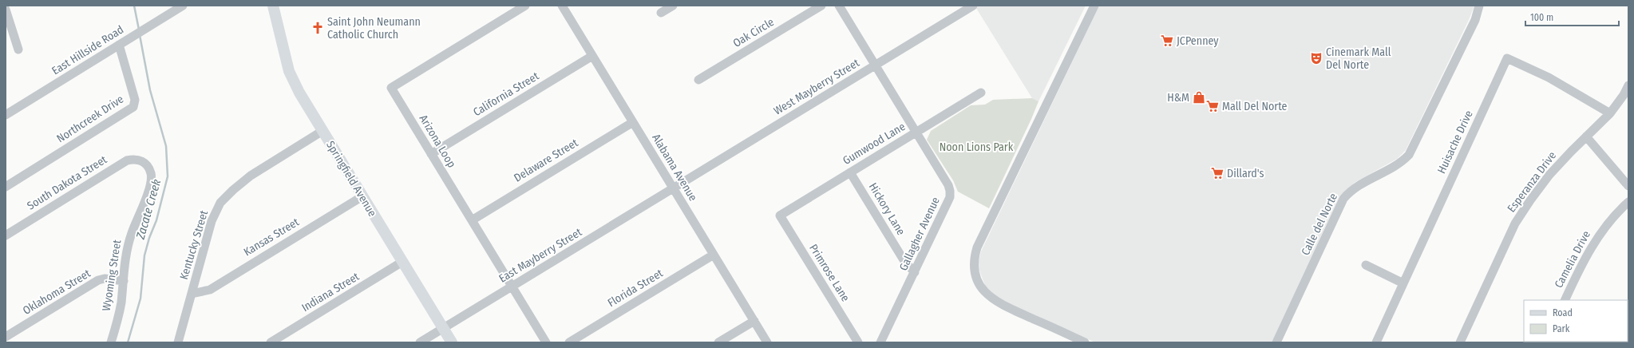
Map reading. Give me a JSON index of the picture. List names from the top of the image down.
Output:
{
  "streets": {
    "main road": ["Springfield Avenue"],
    "street": [
      "Oak Circle",
      "East Hillside Road",
      "West Mayberry Street",
      "California Street",
      "Northcreek Drive",
      "Arizona Loop",
      "Huisache Drive",
      "Gumwood Lane",
      "Delaware Street",
      "Alabama Avenue",
      "Esperanza Drive",
      "South Dakota Street",
      "Hickory Lane",
      "Calle del Norte",
      "Gallagher Avenue",
      "Kansas Street",
      "Kentucky Street",
      "East Mayberry Street",
      "Camelia Drive",
      "Primrose Lane",
      "Wyoming Street",
      "Florida Street",
      "Oklahoma Street",
      "Indiana Street"
    ]
  },
  "crossings": [
    ["East Hillside Road", "Northcreek Drive"],
    ["West Mayberry Street", "Alabama Avenue"],
    ["West Mayberry Street", "Gallagher Avenue"],
    ["West Mayberry Street", "East Mayberry Street"],
    ["California Street", "Arizona Loop"],
    ["California Street", "Alabama Avenue"],
    ["Arizona Loop", "Delaware Street"],
    ["Arizona Loop", "East Mayberry Street"],
    ["Huisache Drive", "Esperanza Drive"],
    ["Gumwood Lane", "Hickory Lane"],
    ["Gumwood Lane", "Gallagher Avenue"],
    ["Gumwood Lane", "Primrose Lane"],
    ["Delaware Street", "Alabama Avenue"],
    ["Alabama Avenue", "East Mayberry Street"],
    ["Alabama Avenue", "Florida Street"],
    ["Springfield Avenue", "Kansas Street"],
    ["Springfield Avenue", "Kentucky Street"],
    ["Springfield Avenue", "East Mayberry Street"],
    ["Springfield Avenue", "Indiana Street"],
    ["South Dakota Street", "Wyoming Street"],
    ["Hickory Lane", "Gallagher Avenue"],
    ["Kansas Street", "Kentucky Street"],
    ["Wyoming Street", "Oklahoma Street"]
  ],
  "water": ["Zacate Creek"],
  "parks": ["Noon Lions Park"],
  "places": {
    "church": ["Saint John Neumann Catholic Church"],
    "supermarket": ["JCPenney", "Mall Del Norte", "Dillard's"],
    "theatre": ["Cinemark Mall Del Norte"],
    "shop": ["H&M"]
  },
  "legend": ["Road", "Park"],
  "scale_bar": "100 m"
}
